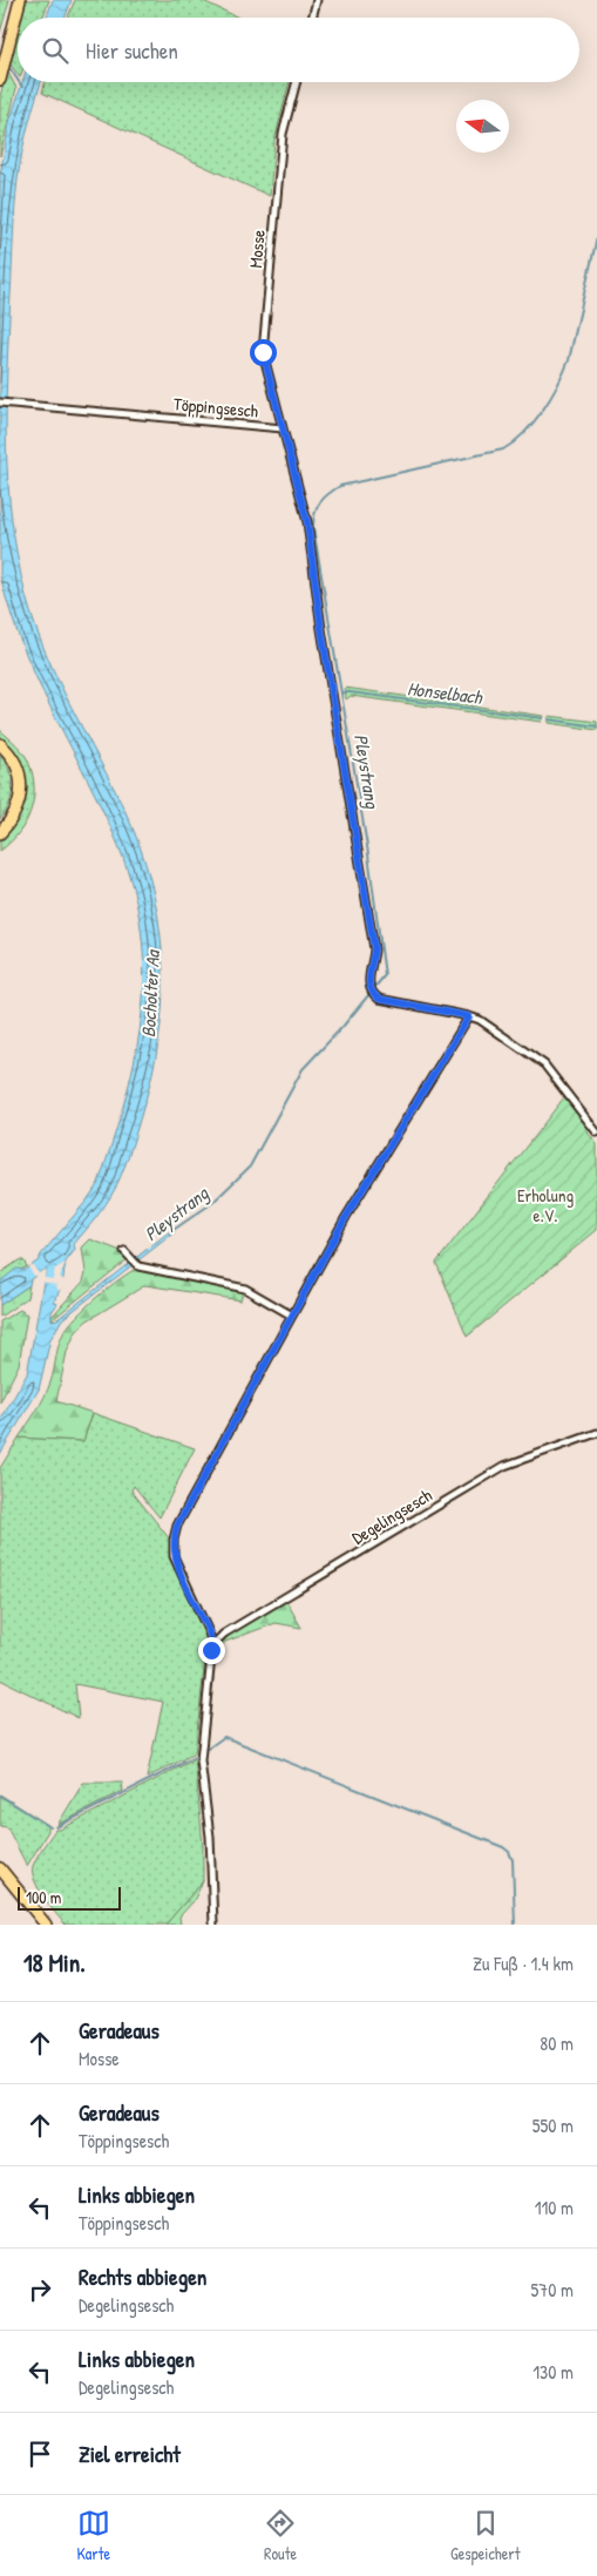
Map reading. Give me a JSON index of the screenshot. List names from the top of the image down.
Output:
{
  "streets": {
    "street": ["Mosse", "Töppingsesch", "Degelingsesch"]
  },
  "crossings": [
    ["Mosse", "Töppingsesch"]
  ],
  "water": ["Honselbach", "Pleystrang", "Bocholter Aa"],
  "parks": ["Erholung e.V."],
  "scale_bar": "100 m",
  "north": "left",
  "page": {
    "search": "Hier suchen",
    "scale": "100 m",
    "heading": ["18 Min.", "Zu Fuß · 1.4 km"],
    "list": [
      ["Geradeaus", "Mosse", "80 m"],
      ["Geradeaus", "Töppingsesch", "550 m"],
      ["Links abbiegen", "Töppingsesch", "110 m"],
      ["Rechts abbiegen", "Degelingsesch", "570 m"],
      ["Links abbiegen", "Degelingsesch", "130 m"],
      "Ziel erreicht"
    ],
    "nav": ["Karte", "Route", "Gespeichert"]
  }
}
